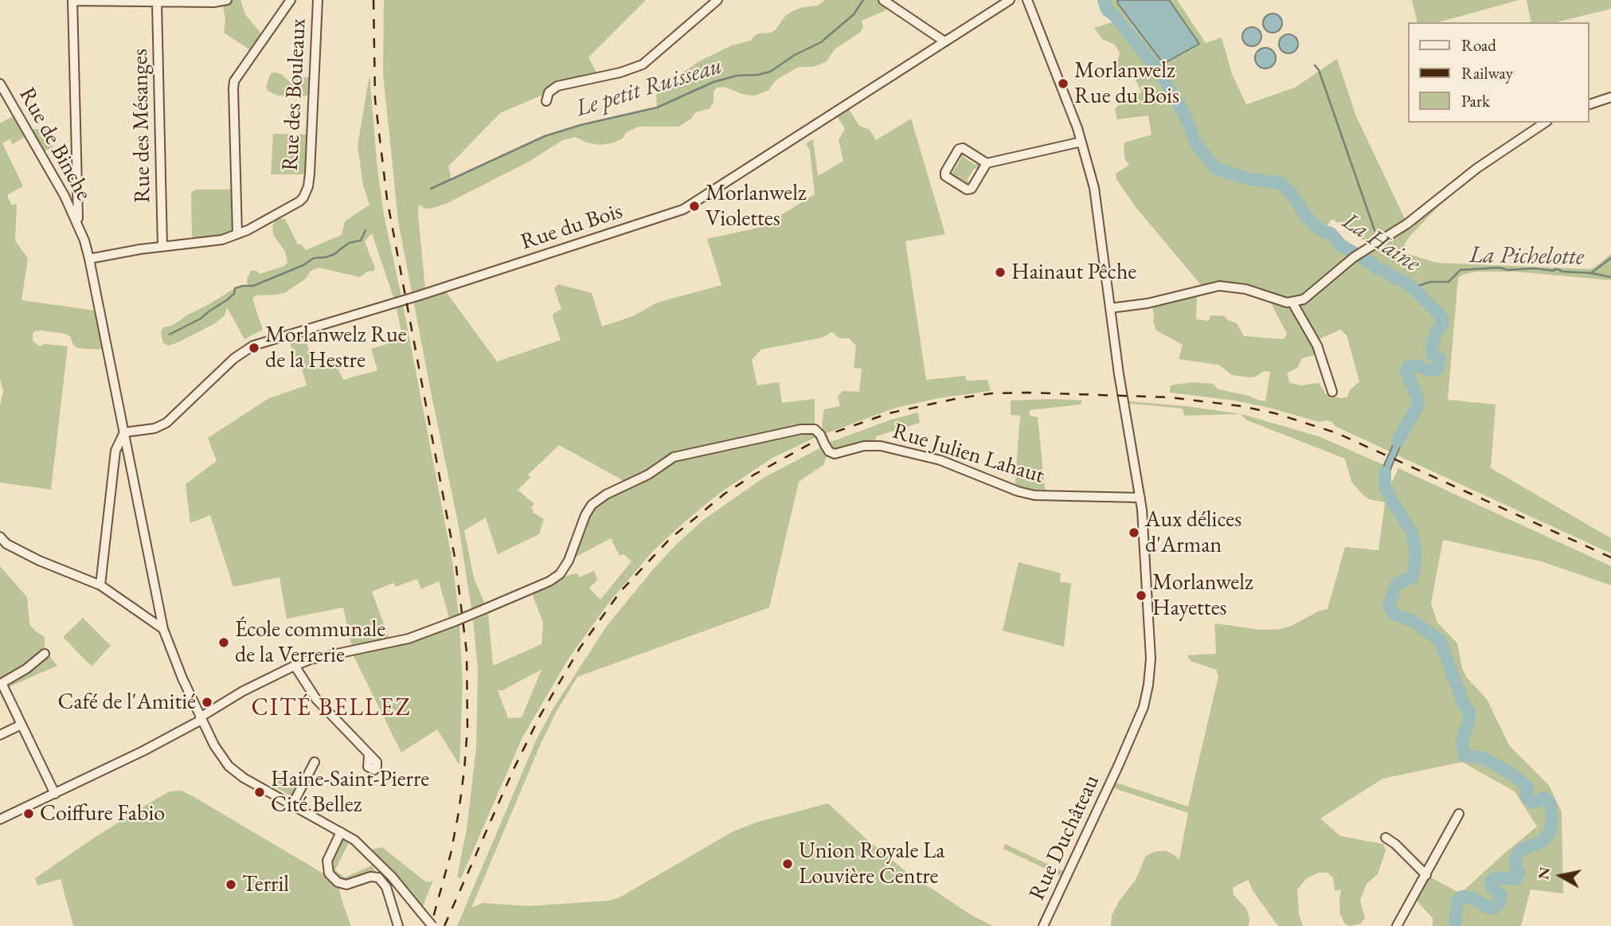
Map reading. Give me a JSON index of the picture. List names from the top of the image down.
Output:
{
  "streets": {
    "street": [
      "Rue des Bouleaux",
      "Rue des Mésanges",
      "Rue de Binche",
      "Rue du Bois",
      "Rue Julien Lahaut",
      "Rue Duchâteau"
    ]
  },
  "crossings": [
    ["Rue des Bouleaux", "Rue des Mésanges"],
    ["Rue Julien Lahaut", "Rue Duchâteau"]
  ],
  "districts": ["CITÉ BELLEZ"],
  "water": ["Le petit Ruisseau", "La Haine", "La Pichelotte"],
  "places": [
    "Morlanwelz Rue du Bois",
    "Morlanwelz Violettes",
    "Hainaut Pêche",
    "Morlanwelz Rue de la Hestre",
    "Aux délices d'Arman",
    "Morlanwelz Hayettes",
    "École communale de la Verrerie",
    "Café de l'Amitié",
    "Haine-Saint-Pierre Cité Bellez",
    "Coiffure Fabio",
    "Union Royale La Louvière Centre",
    "Terril"
  ],
  "legend": ["Road", "Railway", "Park"],
  "north": "left"
}
